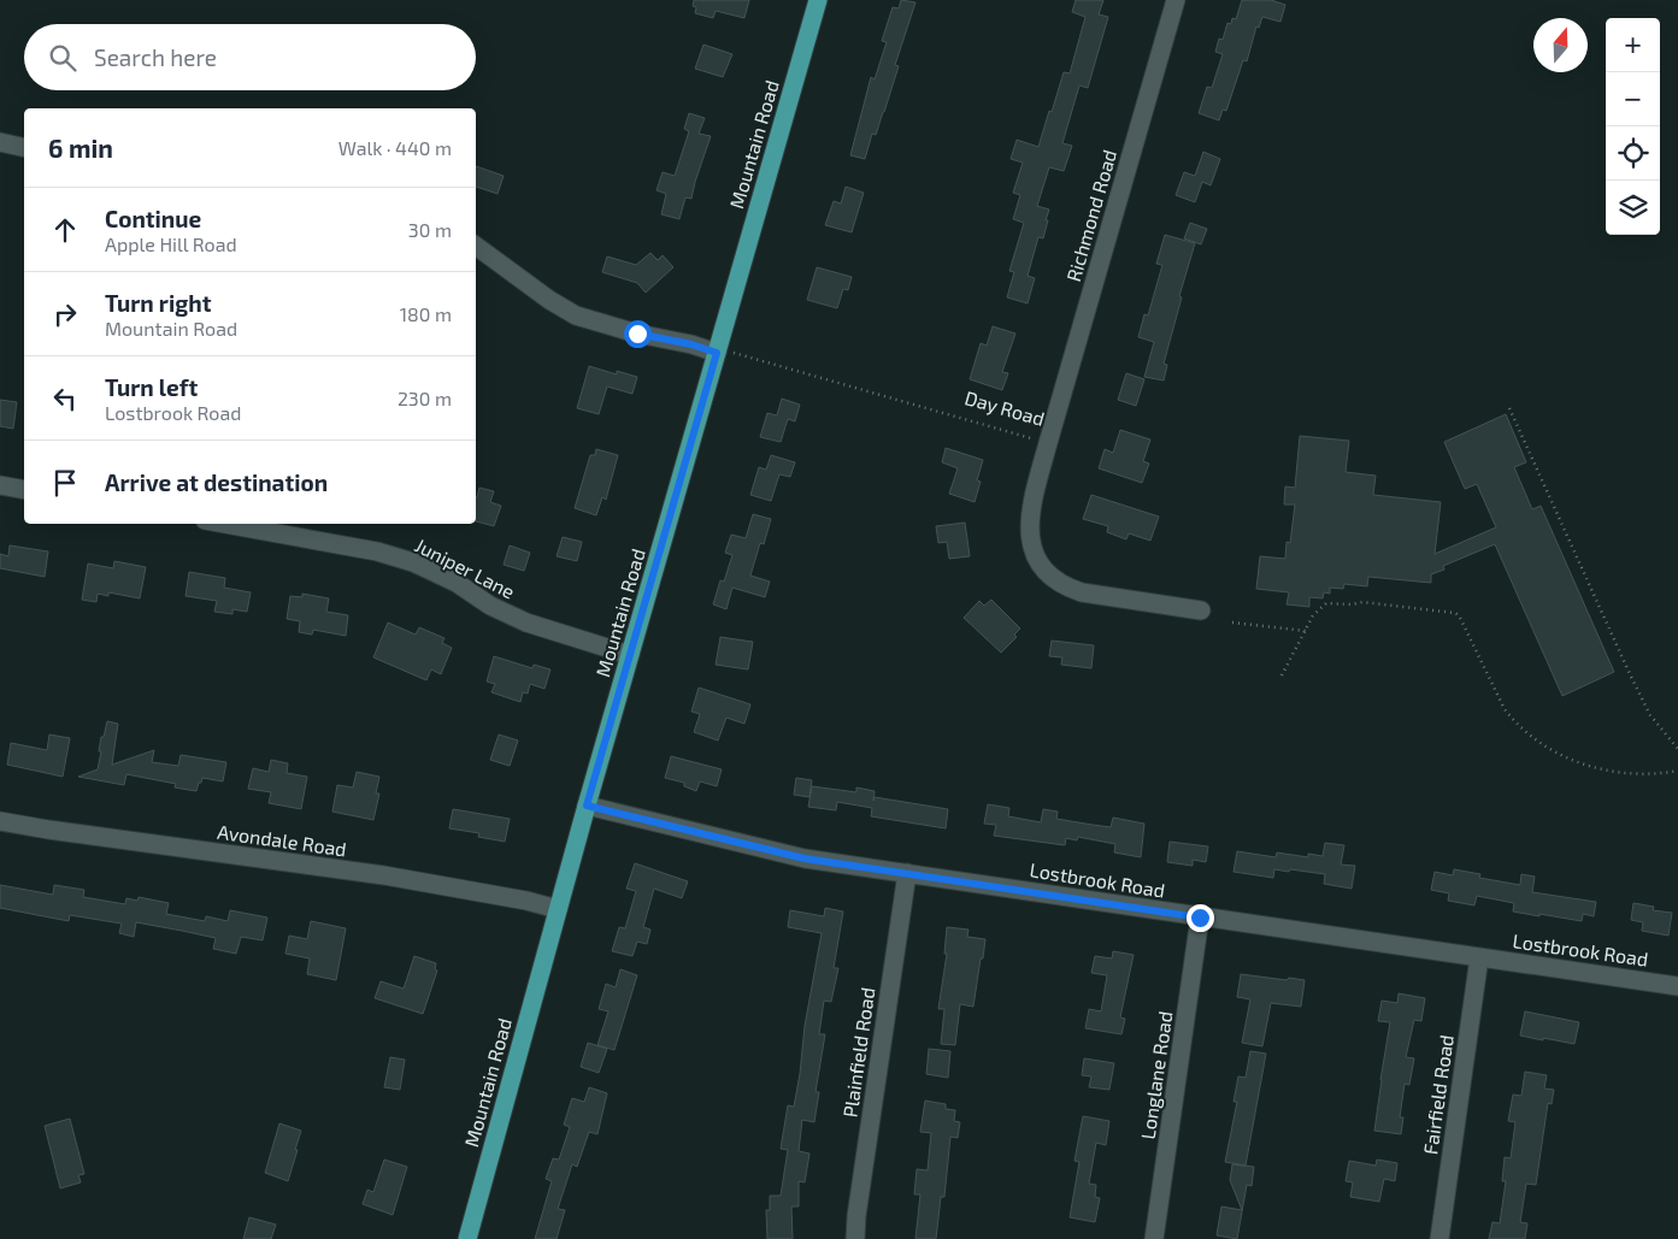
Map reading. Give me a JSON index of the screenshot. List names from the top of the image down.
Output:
{
  "streets": {
    "main road": ["Mountain Road"],
    "street": [
      "Richmond Road",
      "Day Road",
      "Juniper Lane",
      "Avondale Road",
      "Lostbrook Road",
      "Plainfield Road",
      "Longlane Road",
      "Fairfield Road"
    ]
  },
  "crossings": [
    ["Mountain Road", "Day Road"],
    ["Mountain Road", "Juniper Lane"],
    ["Mountain Road", "Avondale Road"],
    ["Mountain Road", "Lostbrook Road"],
    ["Richmond Road", "Day Road"],
    ["Lostbrook Road", "Plainfield Road"],
    ["Lostbrook Road", "Longlane Road"],
    ["Lostbrook Road", "Fairfield Road"]
  ],
  "north": "top",
  "page": {
    "map_buttons": ["+", "−"],
    "search": "Search here",
    "heading": ["6 min", "Walk · 440 m"],
    "list": [
      ["Continue", "Apple Hill Road", "30 m"],
      ["Turn right", "Mountain Road", "180 m"],
      ["Turn left", "Lostbrook Road", "230 m"],
      "Arrive at destination"
    ]
  }
}
